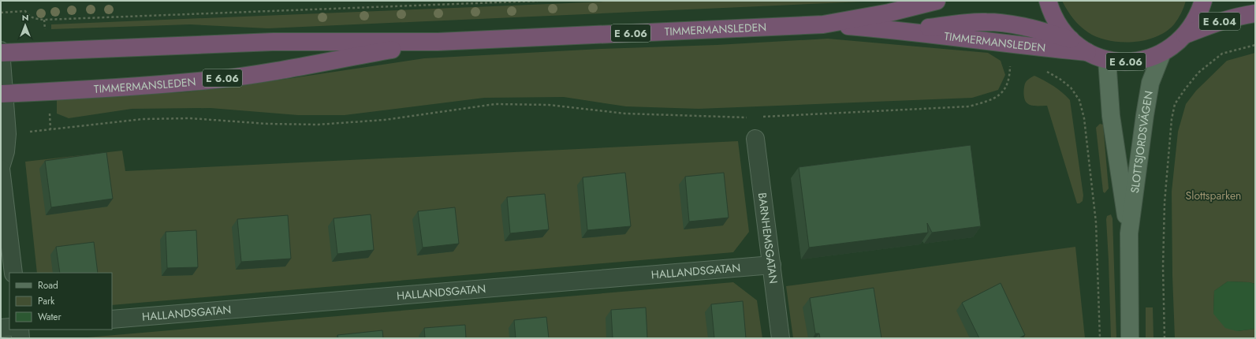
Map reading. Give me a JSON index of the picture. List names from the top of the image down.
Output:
{
  "streets": {
    "highway": ["E 6.04", "TIMMERMANSLEDEN", "E 6.06"],
    "main road": ["SLOTTSJORDSVÄGEN"],
    "street": ["BARNHEMSGATAN", "HALLANDSGATAN"]
  },
  "crossings": [
    ["E 6.04", "E 6.06"],
    ["TIMMERMANSLEDEN", "E 6.06"],
    ["E 6.06", "SLOTTSJORDSVÄGEN"],
    ["BARNHEMSGATAN", "HALLANDSGATAN"]
  ],
  "parks": ["Slottsparken"],
  "legend": ["Road", "Park", "Water"],
  "north": "top"
}
